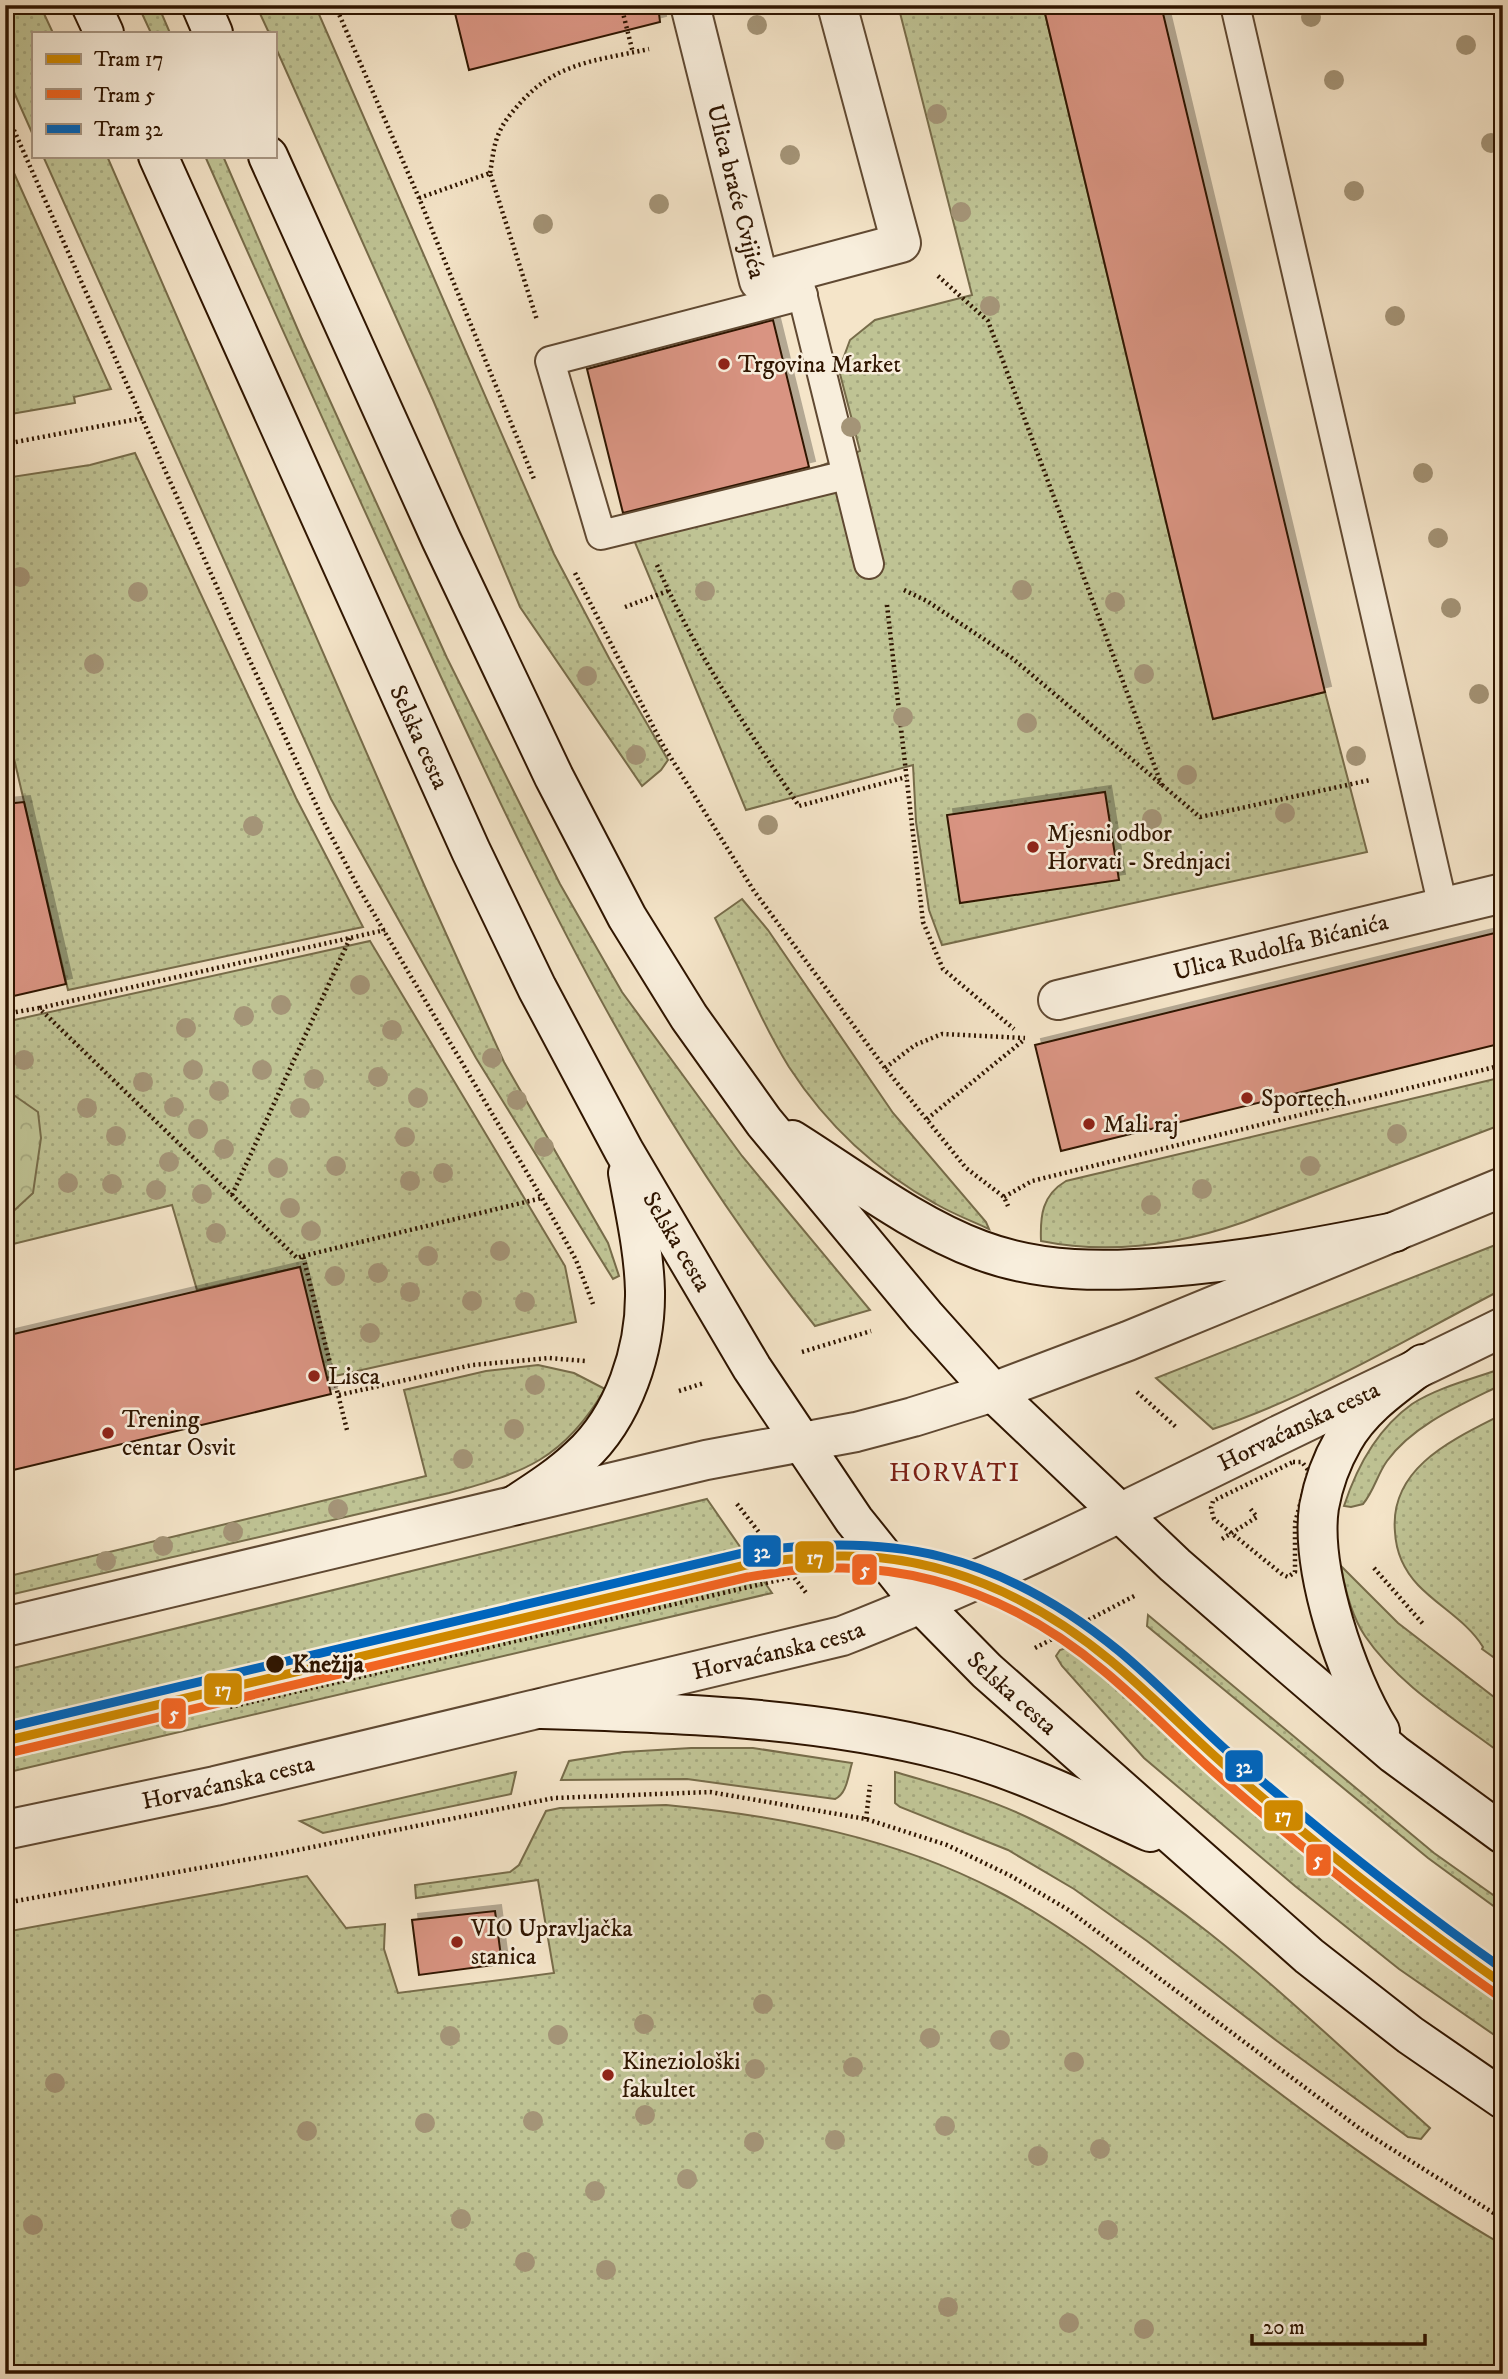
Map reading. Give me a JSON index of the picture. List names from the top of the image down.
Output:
{
  "streets": {
    "main road": [
      "Ulica braće Cvijića",
      "Selska cesta",
      "Ulica Rudolfa Bićanića",
      "Horvaćanska cesta"
    ]
  },
  "crossings": [
    ["Selska cesta", "Horvaćanska cesta"]
  ],
  "districts": ["HORVATI"],
  "places": [
    "Trgovina Market",
    "Mjesni odbor Horvati - Srednjaci",
    "Sportech",
    "Mali raj",
    "Lisca",
    "Trening centar Osvit",
    "Knežija",
    "VIO Upravljačka stanica",
    "Kineziološki fakultet"
  ],
  "lines": ["tram line 32", "tram line 17", "tram line 5"],
  "legend": ["Tram 17", "Tram 5", "Tram 32"],
  "scale_bar": "20 m"
}
